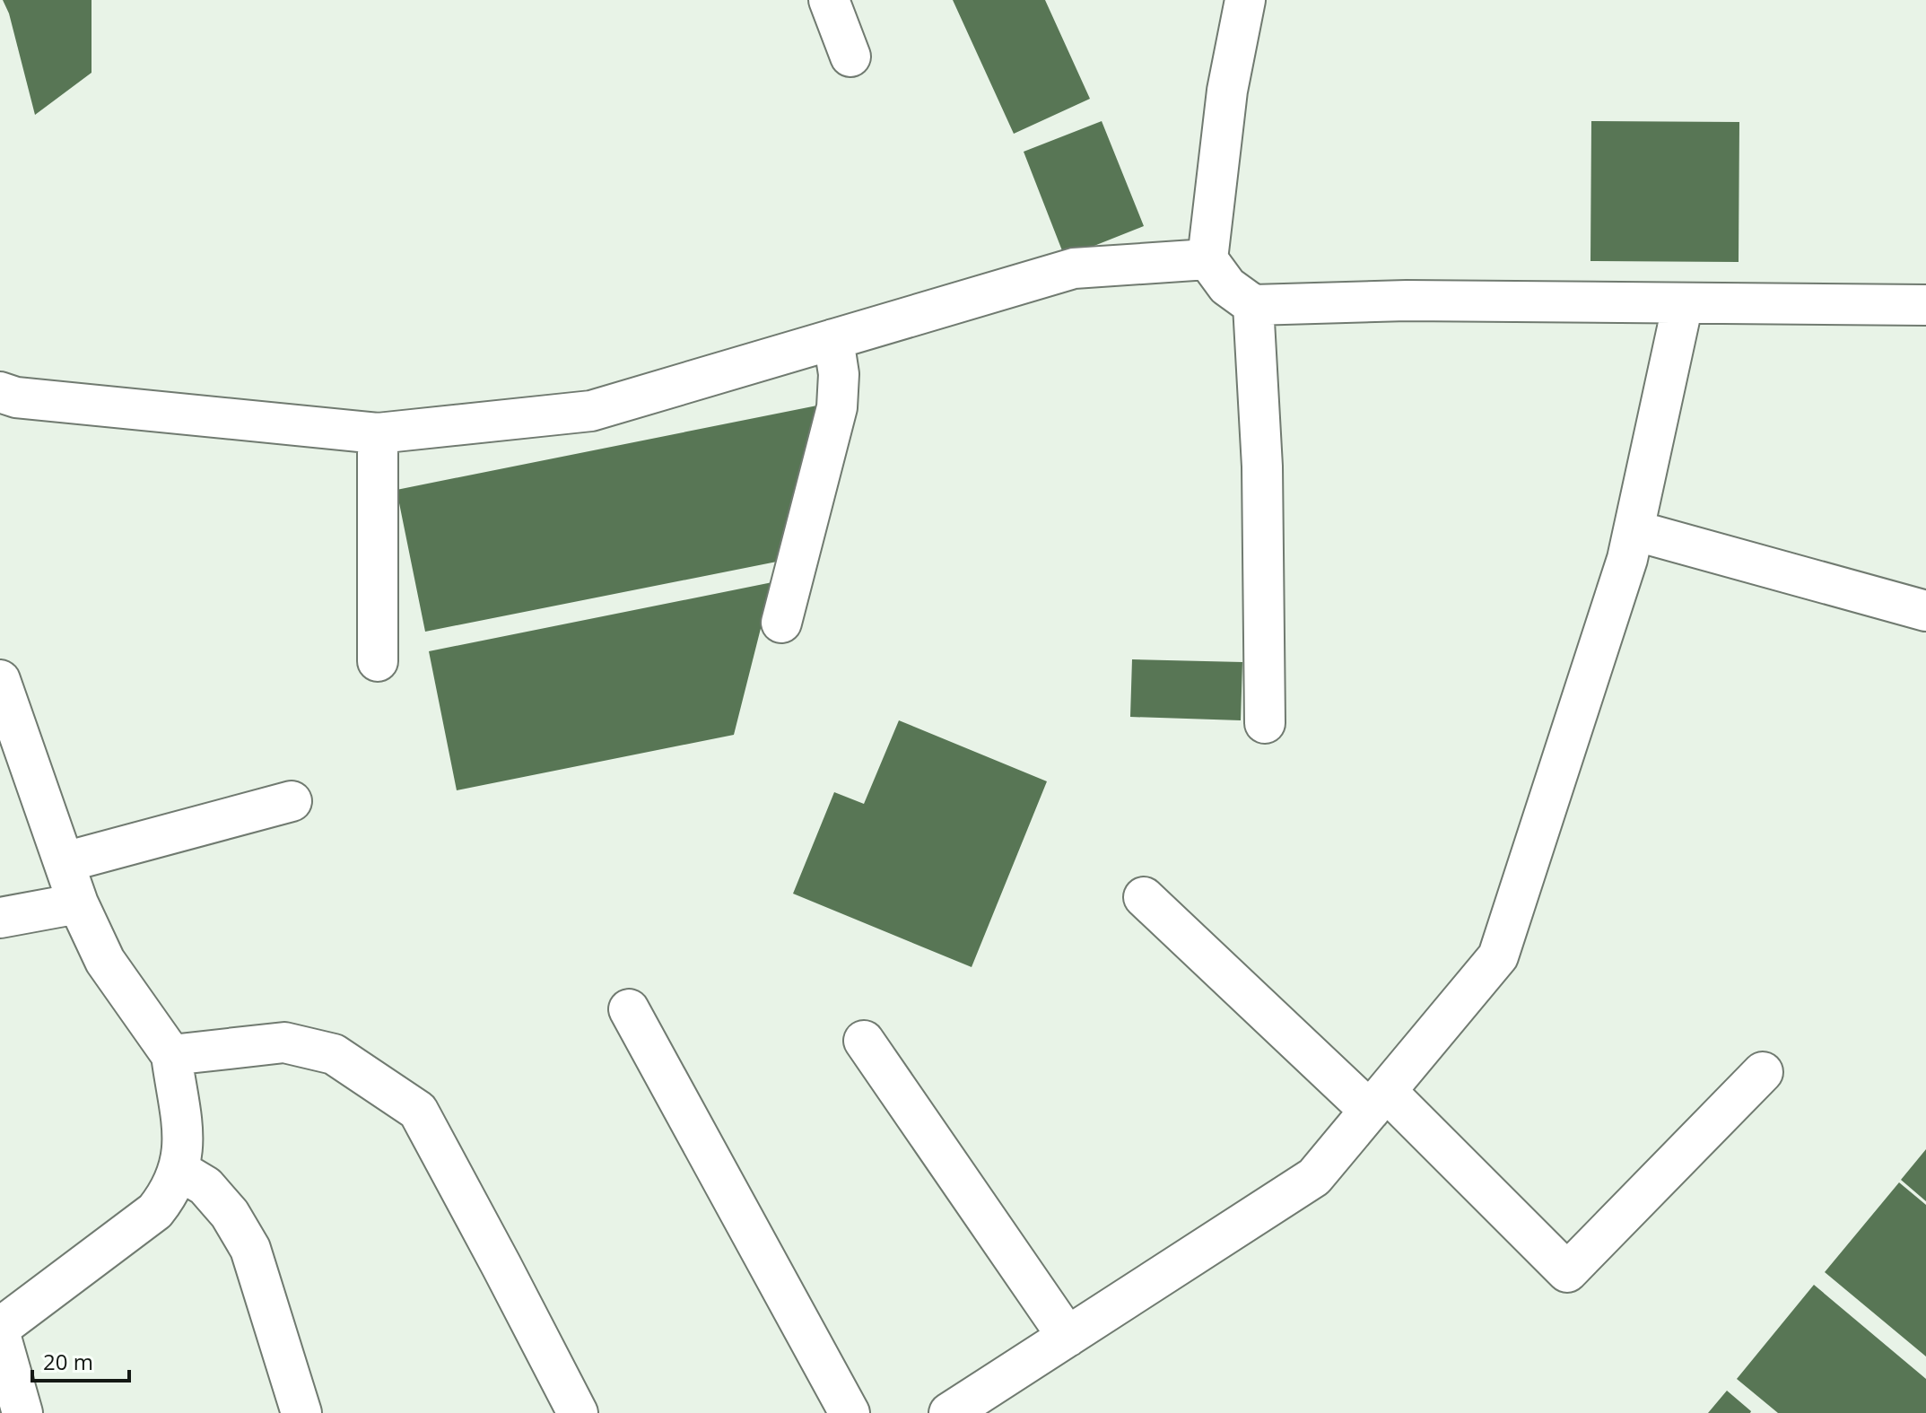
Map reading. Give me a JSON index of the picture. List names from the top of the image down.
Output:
{
  "scale_bar": "20 m"
}
